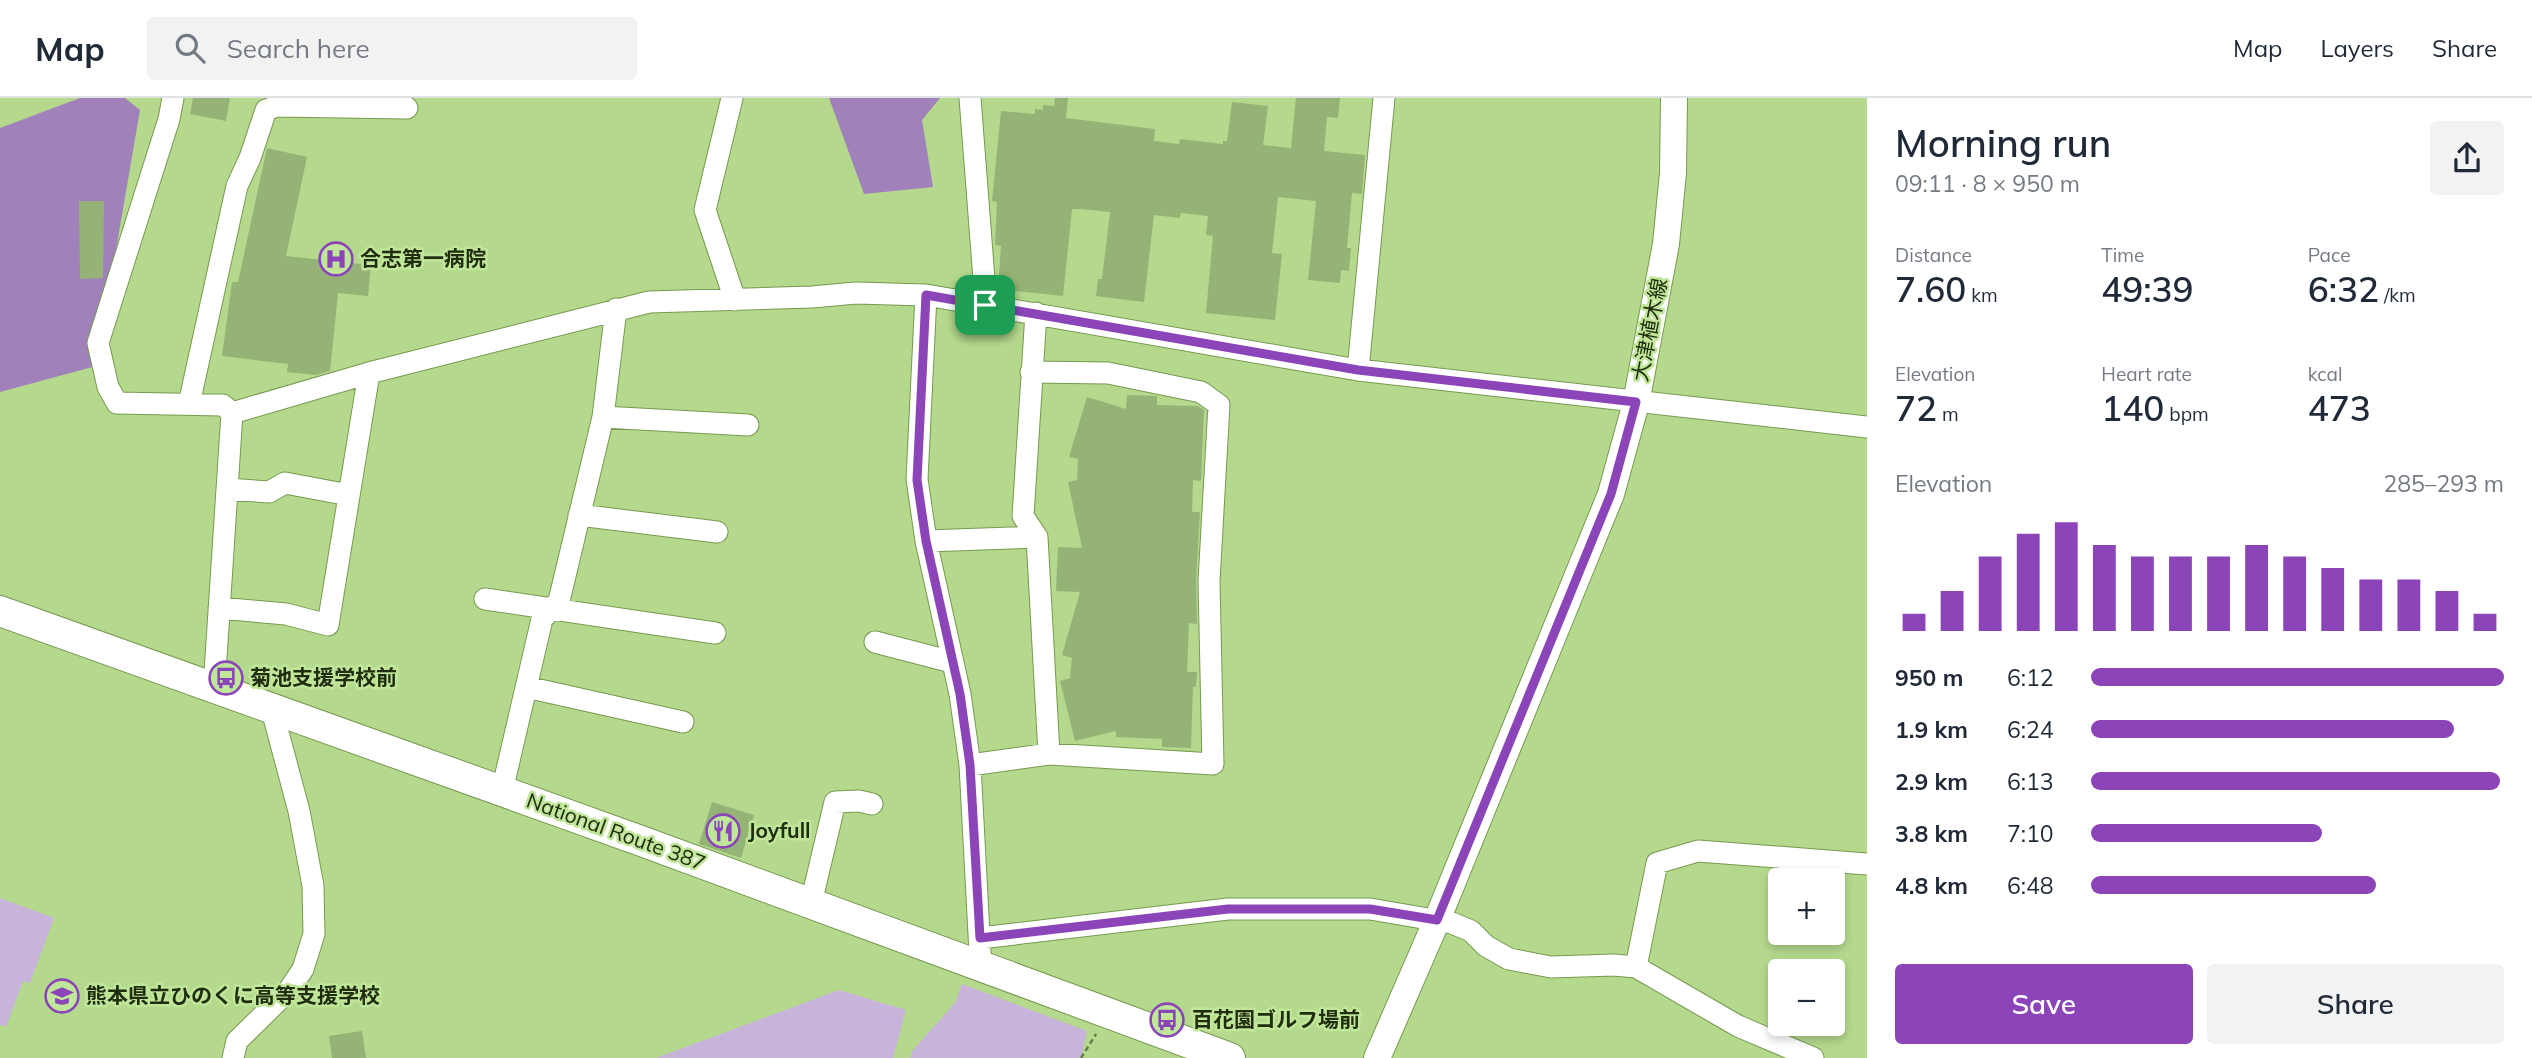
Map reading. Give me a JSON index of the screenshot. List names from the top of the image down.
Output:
{
  "streets": {
    "highway": ["National Route 387"],
    "main road": ["大津植木線"]
  },
  "places": {
    "hospital": ["合志第一病院"],
    "bus stop": ["菊池支援学校前", "百花園ゴルフ場前"],
    "restaurant": ["Joyfull"],
    "school or university": ["熊本県立ひのくに高等支援学校"]
  },
  "page": {
    "header": "Map",
    "search": "Search here",
    "nav": ["Map", "Layers", "Share"],
    "heading": ["Morning run", "09:11 · 8 × 950 m"],
    "stats": [
      ["Distance", "7.60 km"],
      ["Time", "49:39"],
      ["Pace", "6:32 /km"],
      ["Elevation", "72 m"],
      ["Heart rate", "140 bpm"],
      ["kcal", "473"]
    ],
    "chart": ["Elevation", "285–293 m"],
    "list": [
      {
        "name": "950 m",
        "note": "6:12"
      },
      {
        "name": "1.9 km",
        "note": "6:24"
      },
      {
        "name": "2.9 km",
        "note": "6:13"
      },
      {
        "name": "3.8 km",
        "note": "7:10"
      },
      {
        "name": "4.8 km",
        "note": "6:48"
      }
    ],
    "map_buttons": ["+", "−"],
    "buttons": ["Save", "Share"]
  }
}
